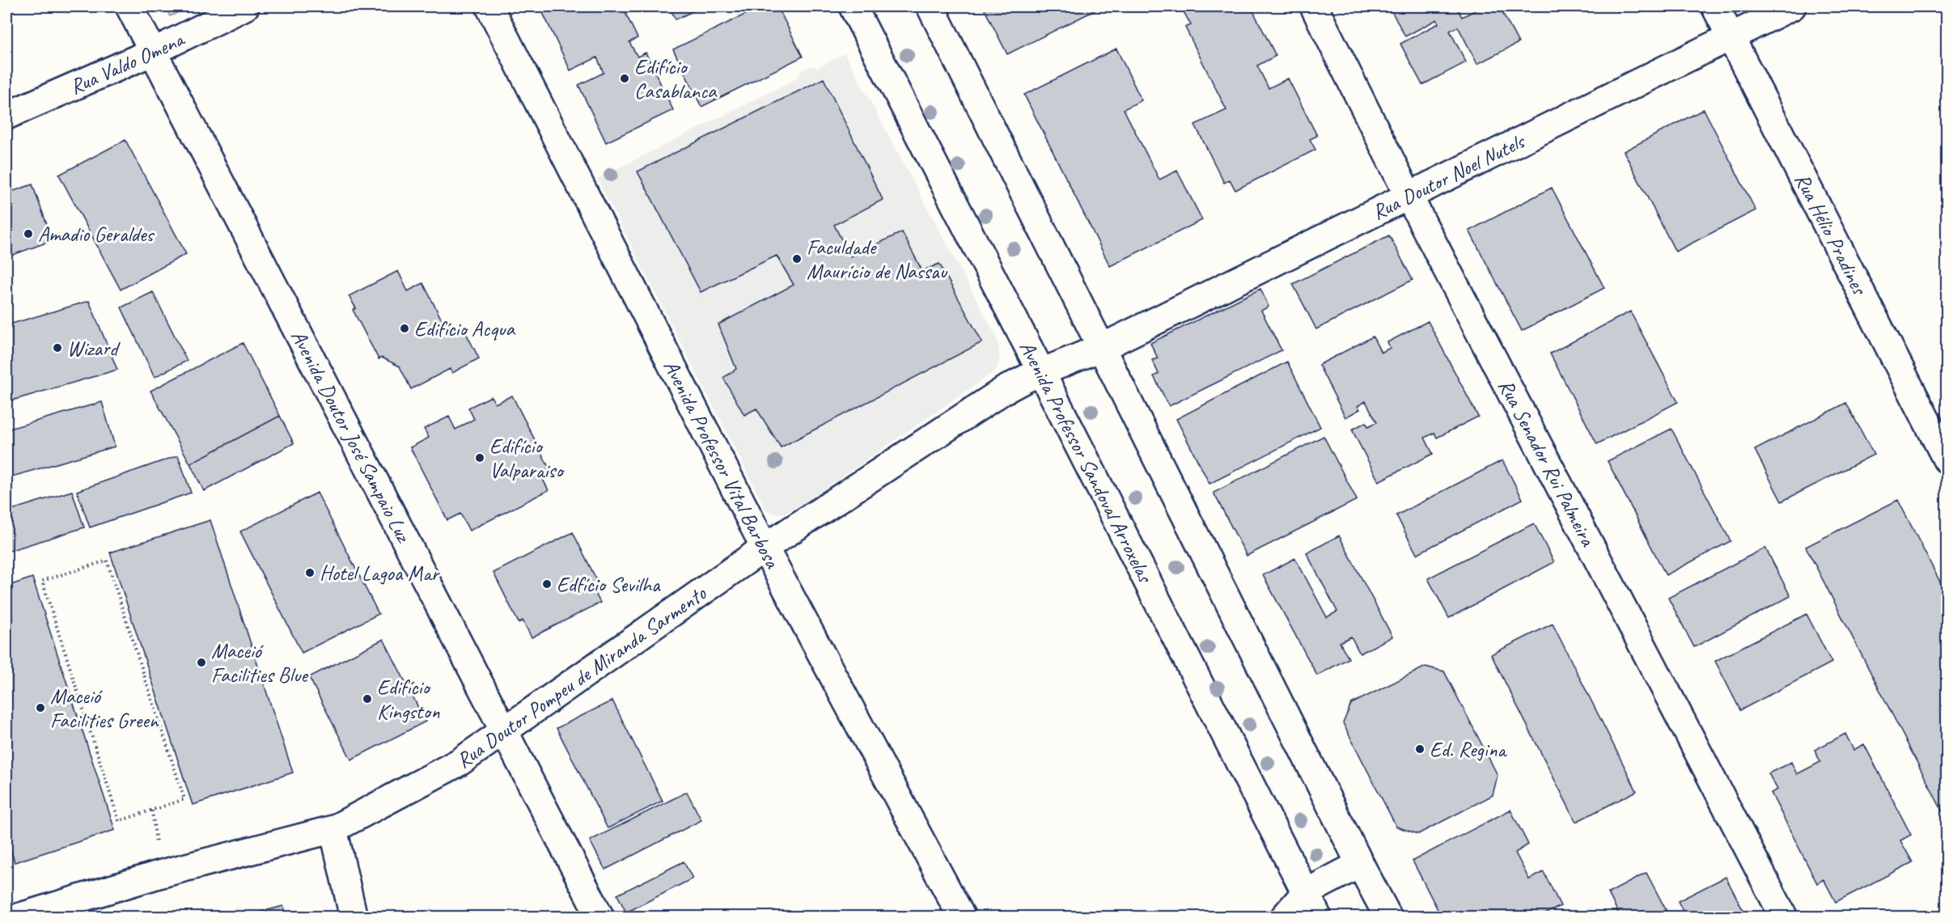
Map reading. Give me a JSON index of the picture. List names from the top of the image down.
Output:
{
  "streets": {
    "street": [
      "Rua Valdo Omena",
      "Rua Doutor Noel Nutels",
      "Rua Hélio Pradines",
      "Avenida Doutor José Sampaio Luz",
      "Avenida Professor Sandoval Arroxelas",
      "Rua Senador Rui Palmeira",
      "Avenida Professor Vital Barbosa",
      "Rua Doutor Pompeu de Miranda Sarmento"
    ]
  },
  "crossings": [
    ["Rua Valdo Omena", "Avenida Doutor José Sampaio Luz"],
    ["Rua Doutor Noel Nutels", "Rua Hélio Pradines"],
    ["Rua Doutor Noel Nutels", "Rua Senador Rui Palmeira"],
    ["Rua Doutor Noel Nutels", "Rua Doutor Pompeu de Miranda Sarmento"],
    ["Avenida Doutor José Sampaio Luz", "Rua Doutor Pompeu de Miranda Sarmento"],
    ["Avenida Professor Sandoval Arroxelas", "Rua Doutor Pompeu de Miranda Sarmento"],
    ["Avenida Professor Vital Barbosa", "Rua Doutor Pompeu de Miranda Sarmento"]
  ],
  "places": [
    "Edifício Casablanca",
    "Amadio Geraldes",
    "Faculdade Maurício de Nassau",
    "Edifício Acqua",
    "Wizard",
    "Edifício Valparaiso",
    "Hotel Lagoa Mar",
    "Edfício Sevilha",
    "Maceió Facilities Blue",
    "Edifício Kingston",
    "Maceió Facilities Green",
    "Ed. Regina"
  ]
}
